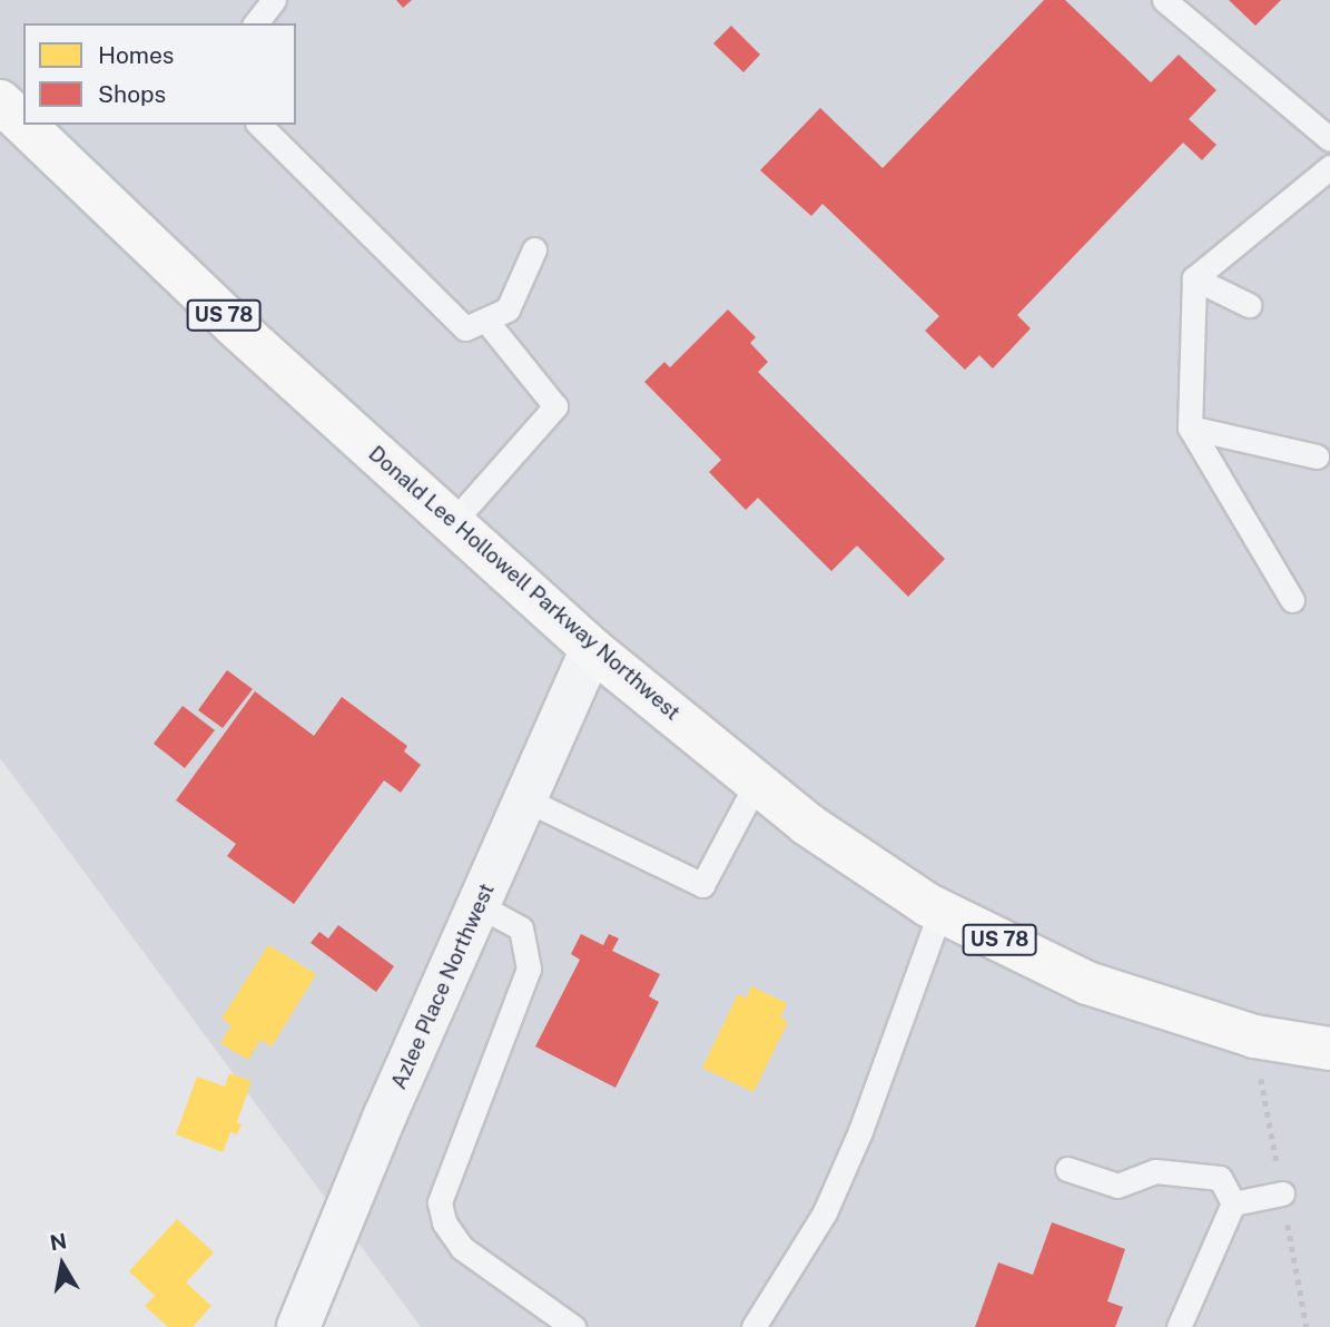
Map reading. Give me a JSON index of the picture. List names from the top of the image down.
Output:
{
  "streets": {
    "main road": ["US 78", "Donald Lee Hollowell Parkway Northwest"],
    "street": ["Azlee Place Northwest"]
  },
  "crossings": [
    ["Donald Lee Hollowell Parkway Northwest", "Azlee Place Northwest"]
  ],
  "legend": ["Homes", "Shops"],
  "north": "top"
}
